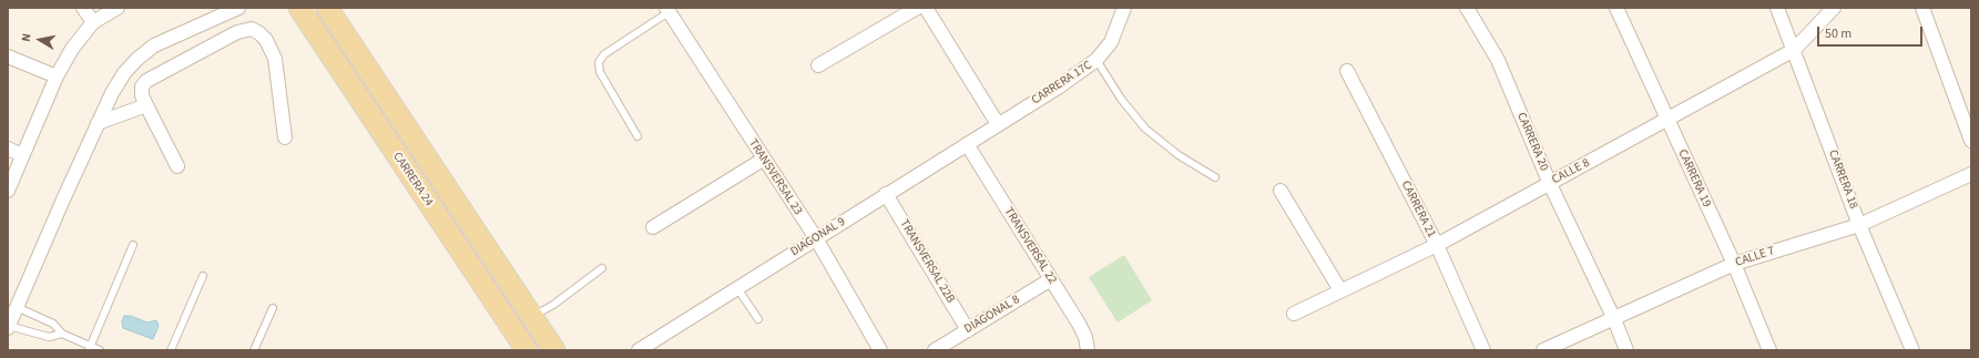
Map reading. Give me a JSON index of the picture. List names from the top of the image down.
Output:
{
  "streets": {
    "main road": ["CARRERA 24"],
    "street": [
      "CARRERA 17C",
      "CARRERA 20",
      "CALLE 8",
      "TRANSVERSAL 23",
      "CARRERA 19",
      "CARRERA 18",
      "CARRERA 21",
      "DIAGONAL 9",
      "TRANSVERSAL 22",
      "CALLE 7",
      "TRANSVERSAL 22B",
      "DIAGONAL 8"
    ]
  },
  "crossings": [
    ["CARRERA 17C", "DIAGONAL 9"],
    ["CARRERA 20", "CALLE 8"],
    ["CARRERA 20", "CALLE 7"],
    ["CALLE 8", "CARRERA 19"],
    ["CALLE 8", "CARRERA 18"],
    ["CALLE 8", "CARRERA 21"],
    ["TRANSVERSAL 23", "DIAGONAL 9"],
    ["CARRERA 19", "CALLE 7"],
    ["CARRERA 18", "CALLE 7"],
    ["DIAGONAL 9", "TRANSVERSAL 22"],
    ["DIAGONAL 9", "TRANSVERSAL 22B"],
    ["TRANSVERSAL 22", "DIAGONAL 8"],
    ["TRANSVERSAL 22B", "DIAGONAL 8"]
  ],
  "scale_bar": "50 m",
  "north": "left"
}
